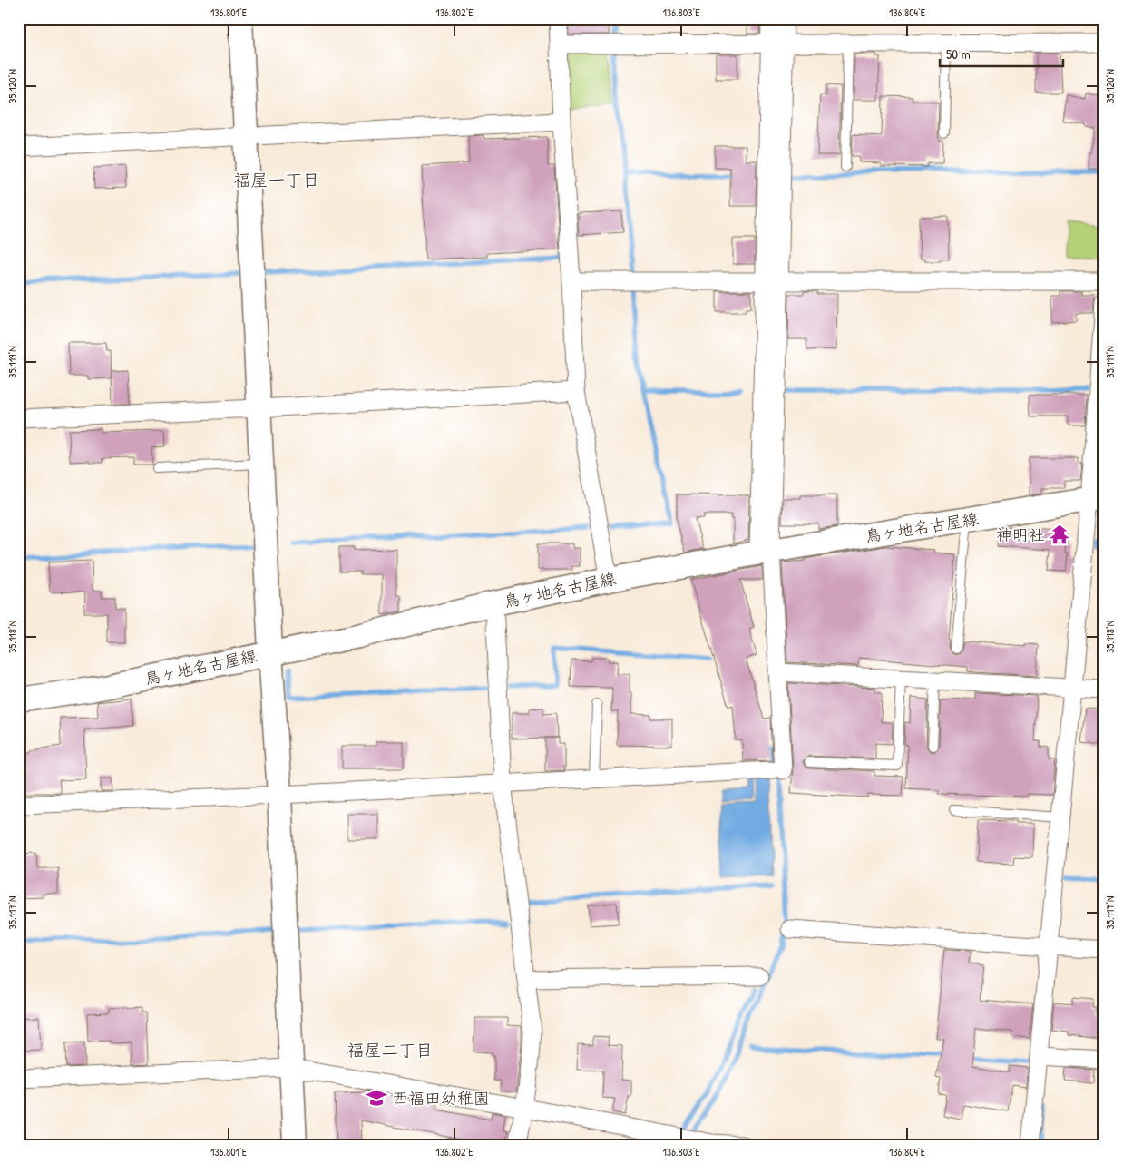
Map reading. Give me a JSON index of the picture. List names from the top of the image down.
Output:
{
  "streets": {
    "street": ["鳥ヶ地名古屋線"]
  },
  "districts": ["福屋一丁目", "福屋二丁目"],
  "places": {
    "temple": ["神明社"],
    "school or university": ["西福田幼稚園"]
  },
  "scale_bar": "50 m",
  "coordinates": [
    "136.801°E",
    "136.802°E",
    "136.803°E",
    "136.804°E",
    "35.120°N",
    "35.119°N",
    "35.118°N",
    "35.117°N"
  ]
}
